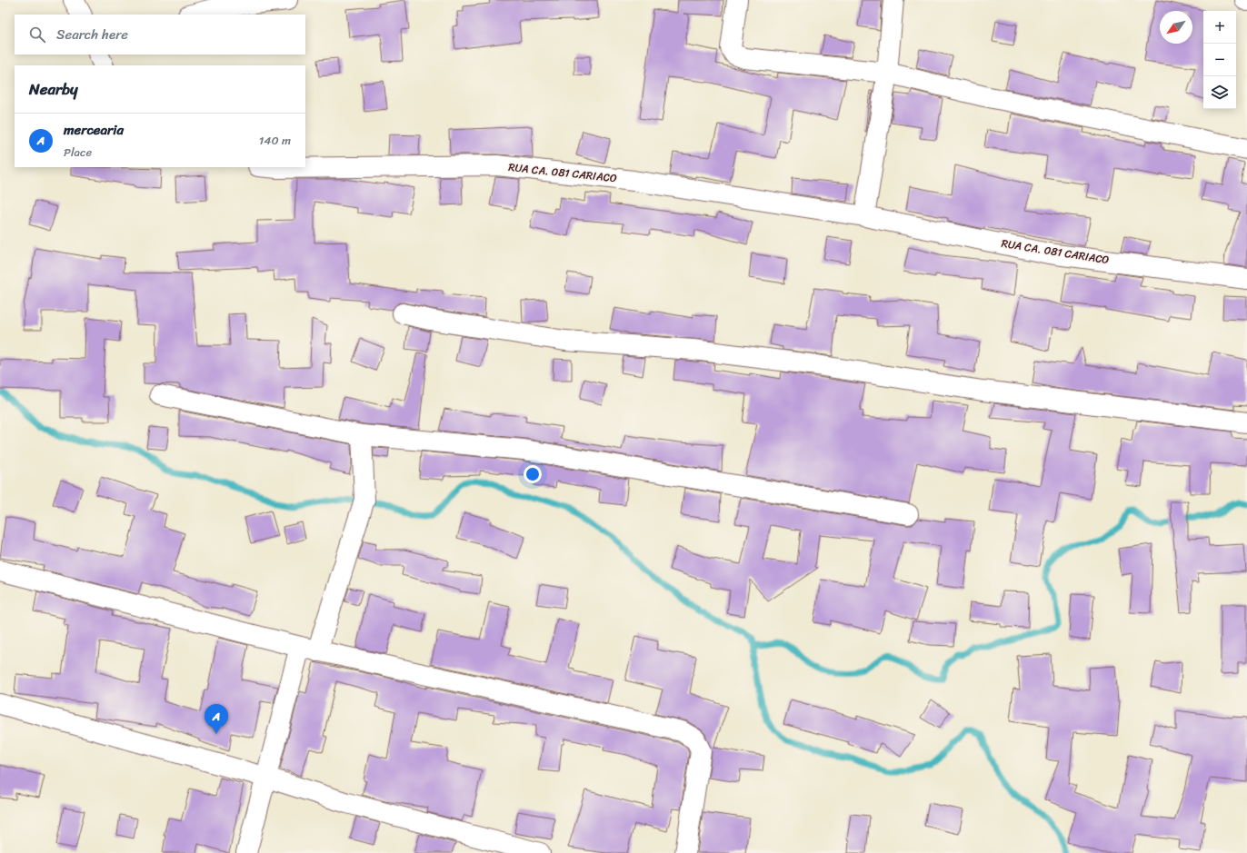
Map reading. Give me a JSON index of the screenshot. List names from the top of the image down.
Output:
{
  "streets": {
    "street": ["RUA CA. 081 CARIACO"]
  },
  "north": "bottom left",
  "page": {
    "map_buttons": ["+", "−"],
    "search": "Search here",
    "heading": "Nearby",
    "list": [
      {
        "mark": "A",
        "name": "mercearia",
        "note": "Place",
        "value": "140 m"
      }
    ],
    "pins": "A"
  }
}
